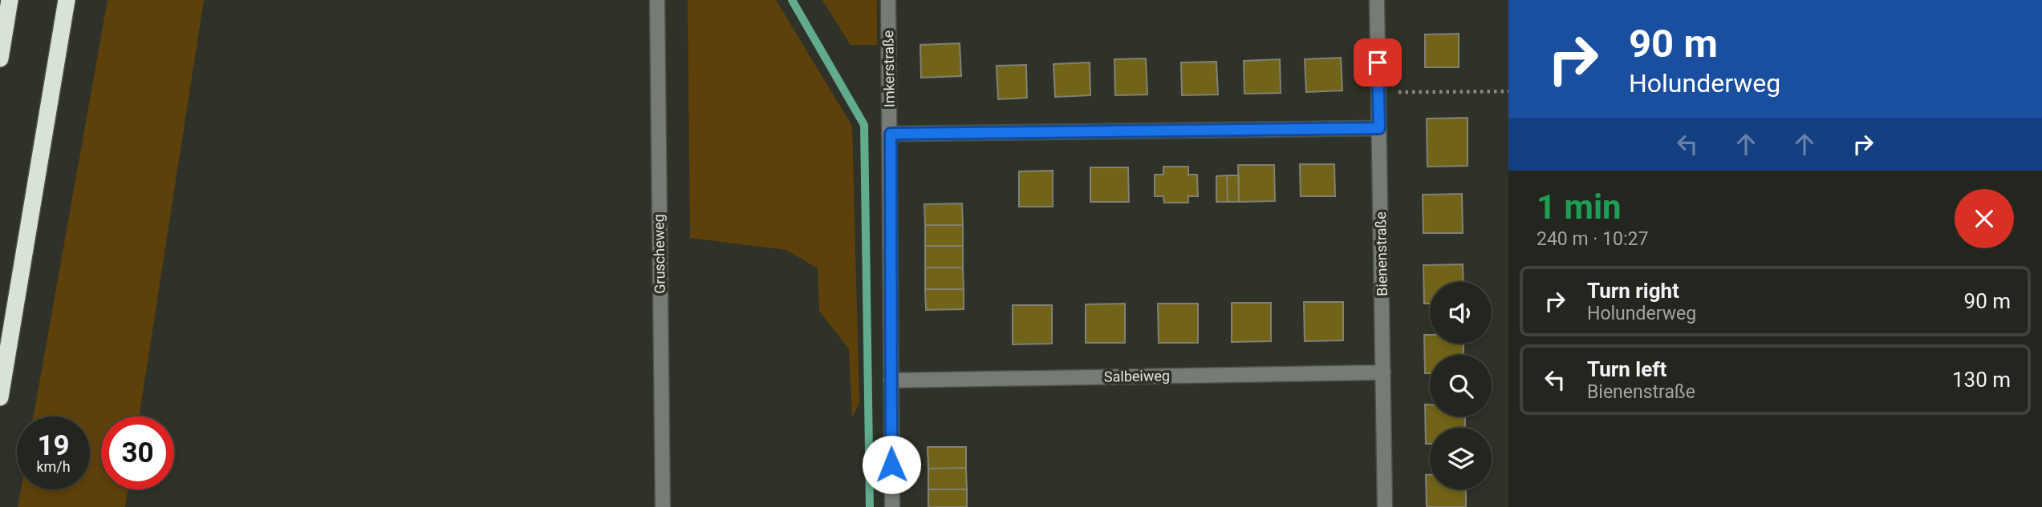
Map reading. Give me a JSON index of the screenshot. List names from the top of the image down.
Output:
{
  "streets": {
    "street": [
      "Imkerstraße",
      "Gruscheweg",
      "Bienenstraße",
      "Salbeiweg"
    ]
  },
  "crossings": [
    ["Imkerstraße", "Salbeiweg"],
    ["Bienenstraße", "Salbeiweg"]
  ],
  "page": {
    "turn": ["90 m", "Holunderweg"],
    "heading": ["1 min", "240 m · 10:27"],
    "list": [
      {
        "name": "Turn right",
        "note": "Holunderweg",
        "value": "90 m"
      },
      {
        "name": "Turn left",
        "note": "Bienenstraße",
        "value": "130 m"
      }
    ],
    "speed": "19 km/h",
    "limit": "30"
  }
}
